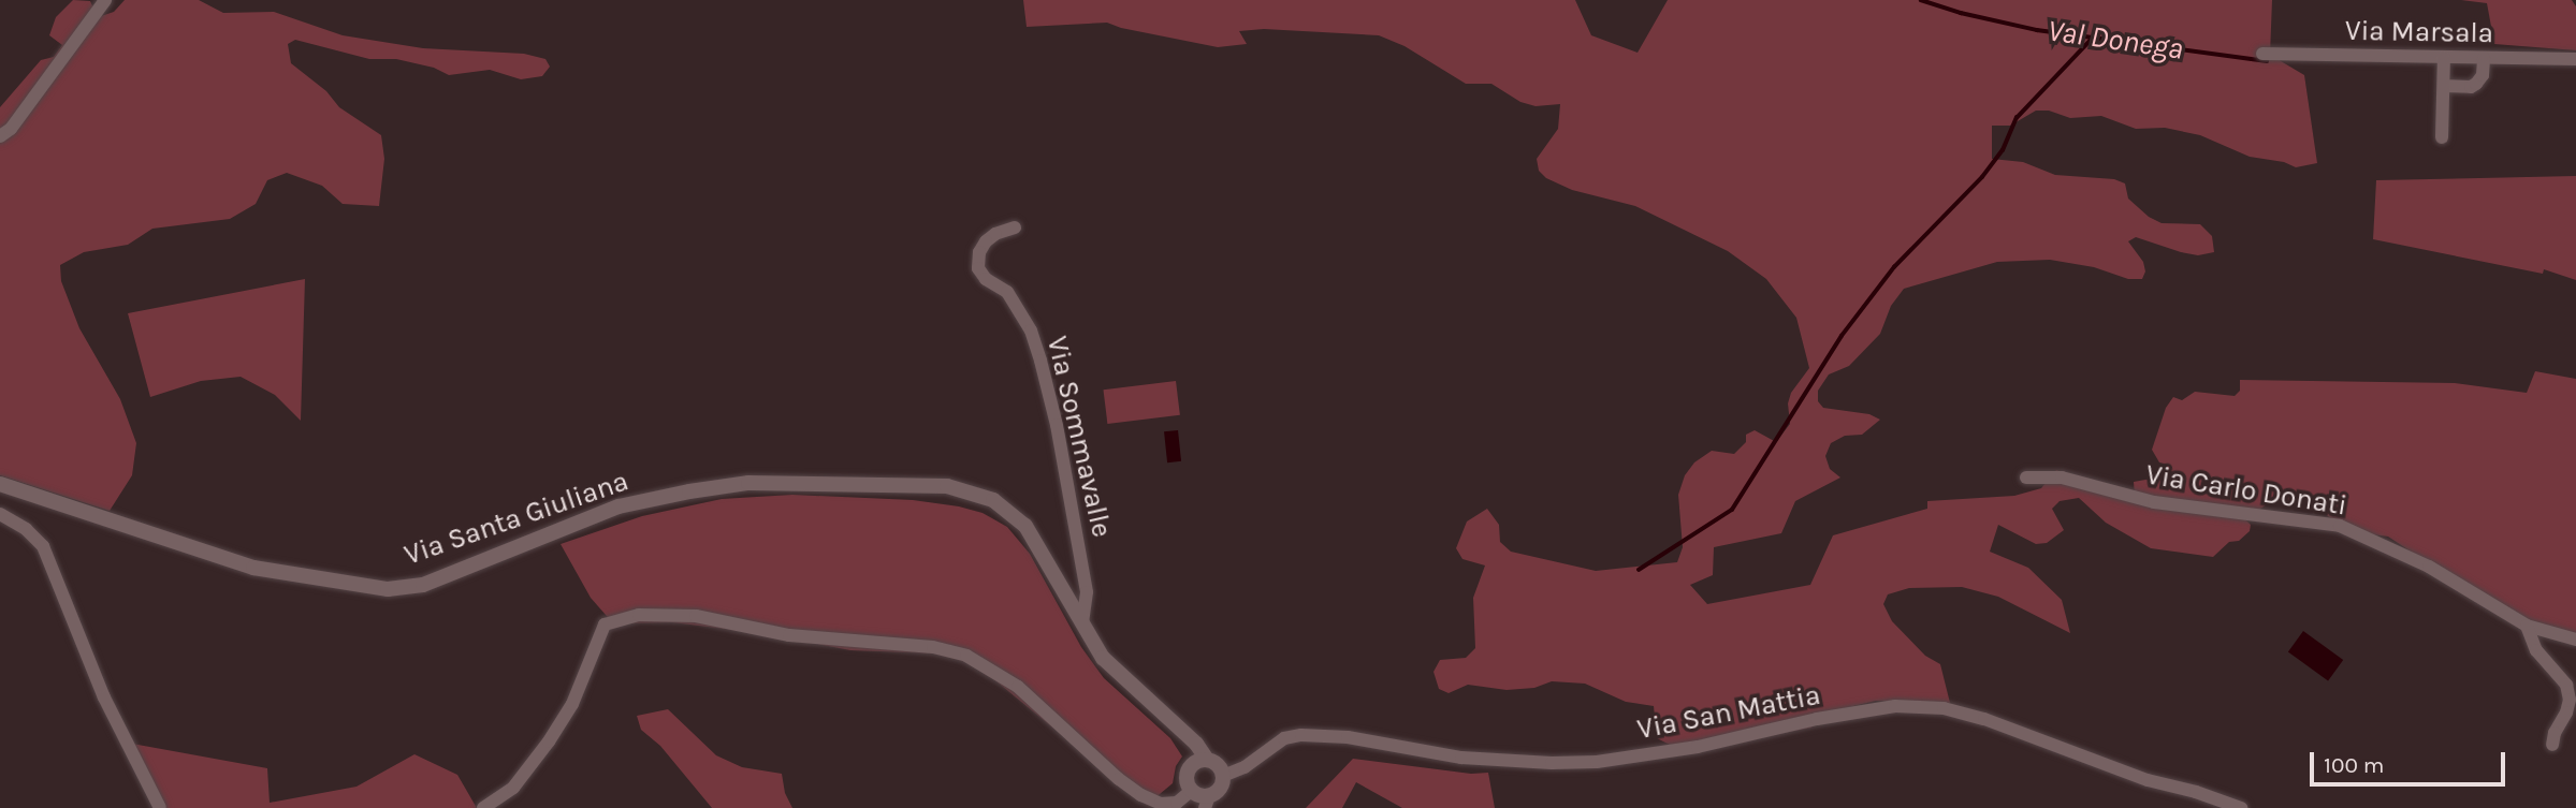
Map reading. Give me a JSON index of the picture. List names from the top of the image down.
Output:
{
  "streets": {
    "street": [
      "Via Marsala",
      "Via Sommavalle",
      "Via Carlo Donati",
      "Via Santa Giuliana",
      "Via San Mattia"
    ]
  },
  "crossings": [
    ["Via Sommavalle", "Via Santa Giuliana"],
    ["Via Santa Giuliana", "Via San Mattia"]
  ],
  "water": ["Val Donega"],
  "scale_bar": "100 m"
}
